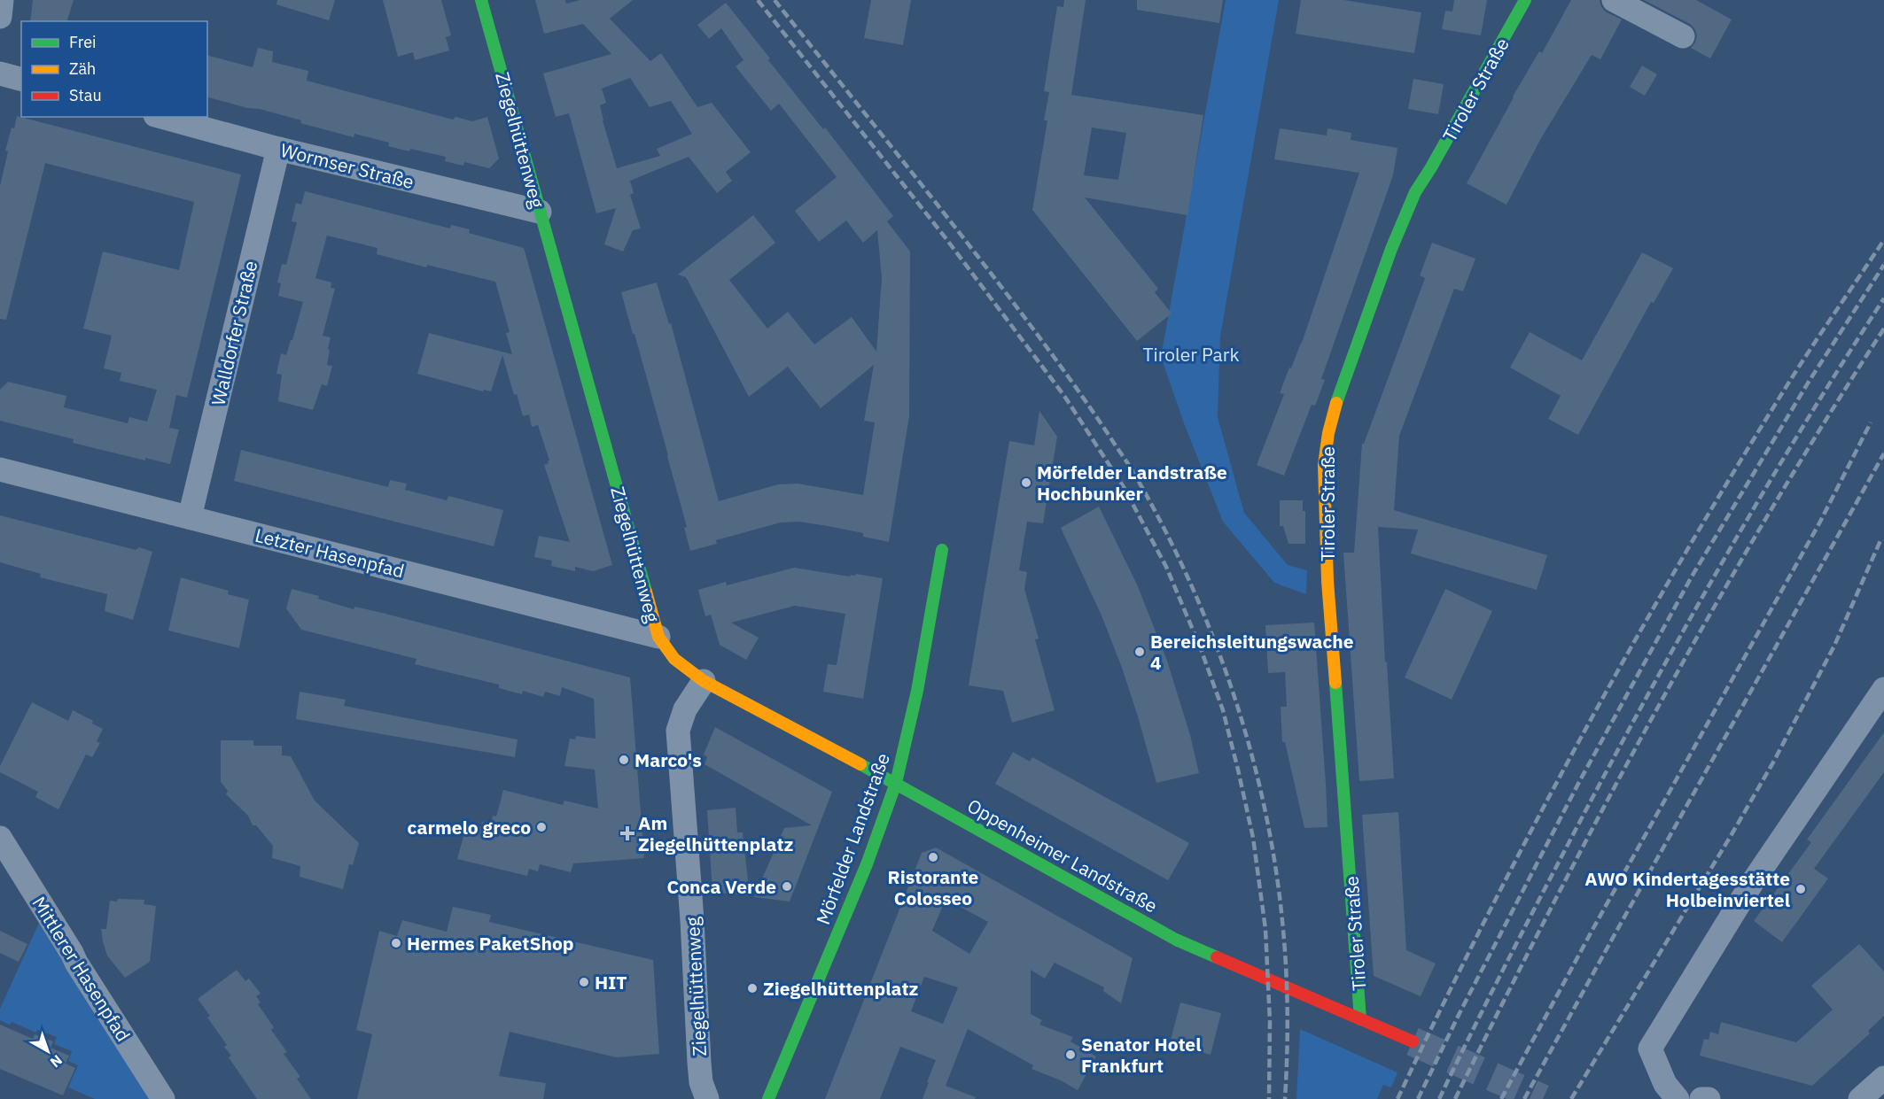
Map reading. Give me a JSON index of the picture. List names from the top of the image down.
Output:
{
  "streets": {
    "street": [
      "Tiroler Straße",
      "Ziegelhüttenweg",
      "Wormser Straße",
      "Walldorfer Straße",
      "Letzter Hasenpfad",
      "Mörfelder Landstraße",
      "Oppenheimer Landstraße",
      "Mittlerer Hasenpfad"
    ]
  },
  "crossings": [
    ["Tiroler Straße", "Oppenheimer Landstraße"],
    ["Ziegelhüttenweg", "Wormser Straße"],
    ["Ziegelhüttenweg", "Letzter Hasenpfad"],
    ["Ziegelhüttenweg", "Oppenheimer Landstraße"],
    ["Wormser Straße", "Walldorfer Straße"],
    ["Walldorfer Straße", "Letzter Hasenpfad"],
    ["Mörfelder Landstraße", "Oppenheimer Landstraße"]
  ],
  "parks": ["Tiroler Park"],
  "places": {
    "other": [
      "Mörfelder Landstraße Hochbunker",
      "Bereichsleitungswache 4",
      "Marco's",
      "carmelo greco",
      "Ristorante Colosseo",
      "Conca Verde",
      "AWO Kindertagesstätte Holbeinviertel",
      "Hermes PaketShop",
      "HIT",
      "Ziegelhüttenplatz",
      "Senator Hotel Frankfurt"
    ],
    "health": ["Am Ziegelhüttenplatz"]
  },
  "legend": ["Frei", "Zäh", "Stau"],
  "north": "bottom right"
}
